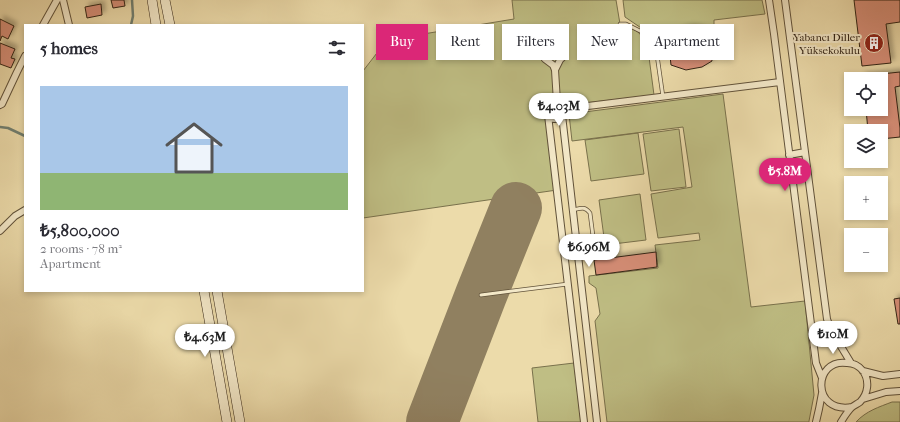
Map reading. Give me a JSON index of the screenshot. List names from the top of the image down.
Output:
{
  "places": {
    "building": ["Yabancı Diller Yüksekokulu"]
  },
  "page": {
    "chip": [
      "Buy",
      "Rent",
      "Filters",
      "New",
      "Apartment"
    ],
    "heading": "5 homes",
    "map_buttons": ["+", "−"],
    "list": [
      {
        "name": "₺5,800,000",
        "note": "2 rooms · 78 m² · Apartment"
      }
    ],
    "price": [
      "₺4.03M",
      "₺5.8M",
      "₺6.96M",
      "₺10M",
      "₺4.63M"
    ]
  }
}
